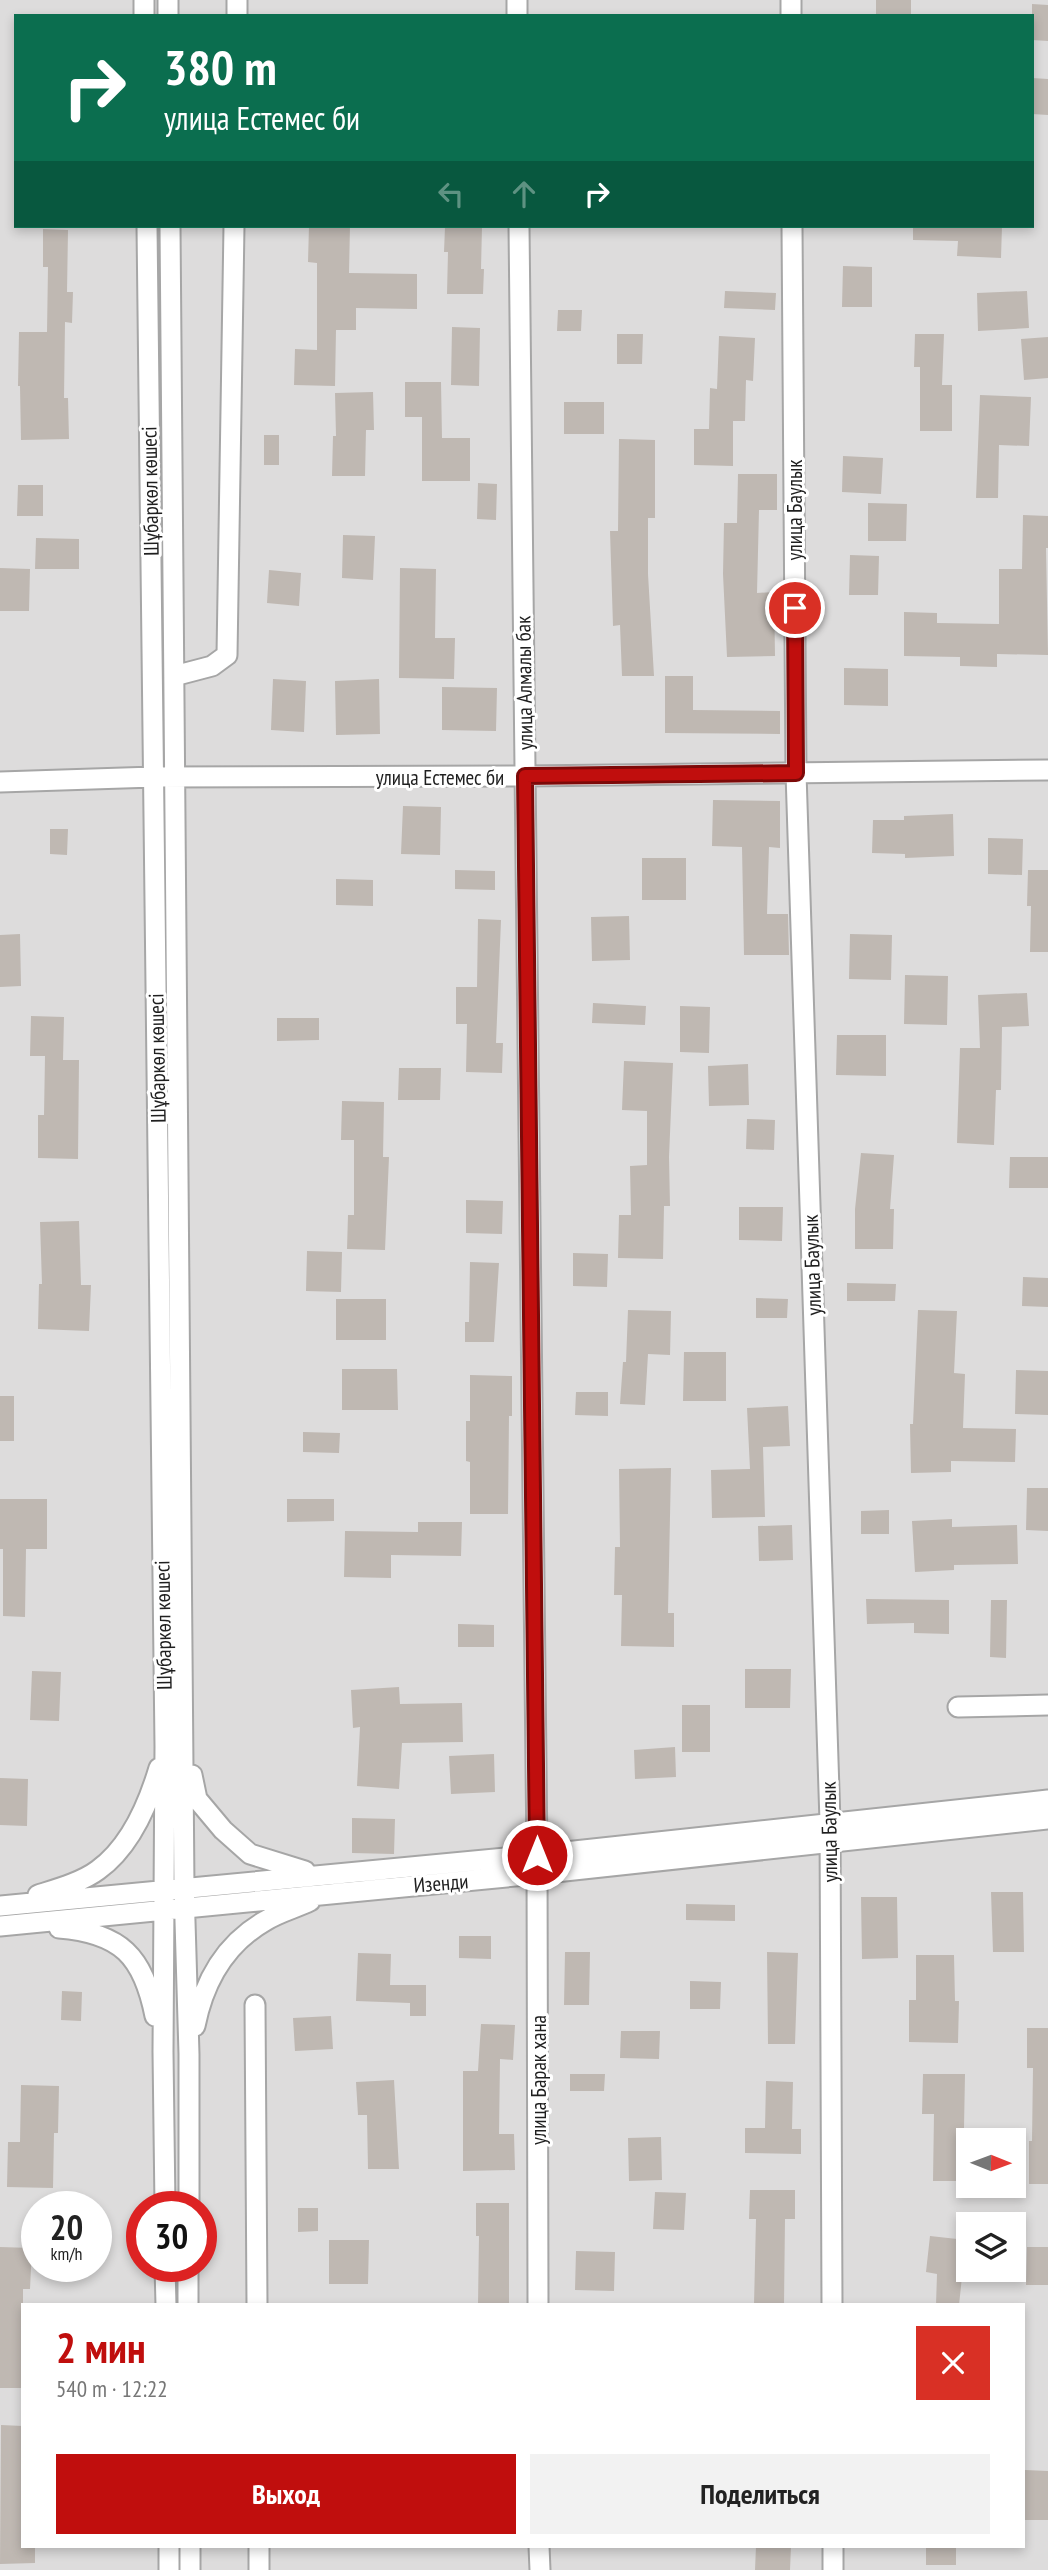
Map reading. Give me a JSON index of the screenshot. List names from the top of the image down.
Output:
{
  "streets": {
    "street": [
      "Шұбаркөл көшесі",
      "улица Баулык",
      "улица Алмалы бак",
      "улица Естемес би",
      "Изенди",
      "улица Барак хана"
    ]
  },
  "crossings": [
    ["Шұбаркөл көшесі", "улица Естемес би"],
    ["Шұбаркөл көшесі", "Изенди"],
    ["улица Баулык", "улица Естемес би"],
    ["улица Баулык", "Изенди"],
    ["улица Алмалы бак", "улица Естемес би"],
    ["улица Алмалы бак", "Изенди"],
    ["улица Алмалы бак", "улица Барак хана"],
    ["Изенди", "улица Барак хана"]
  ],
  "north": "right",
  "page": {
    "turn": ["380 m", "улица Естемес би"],
    "speed": "20 km/h",
    "limit": "30",
    "heading": ["2 мин", "540 m · 12:22"],
    "buttons": ["Выход", "Поделиться"]
  }
}
